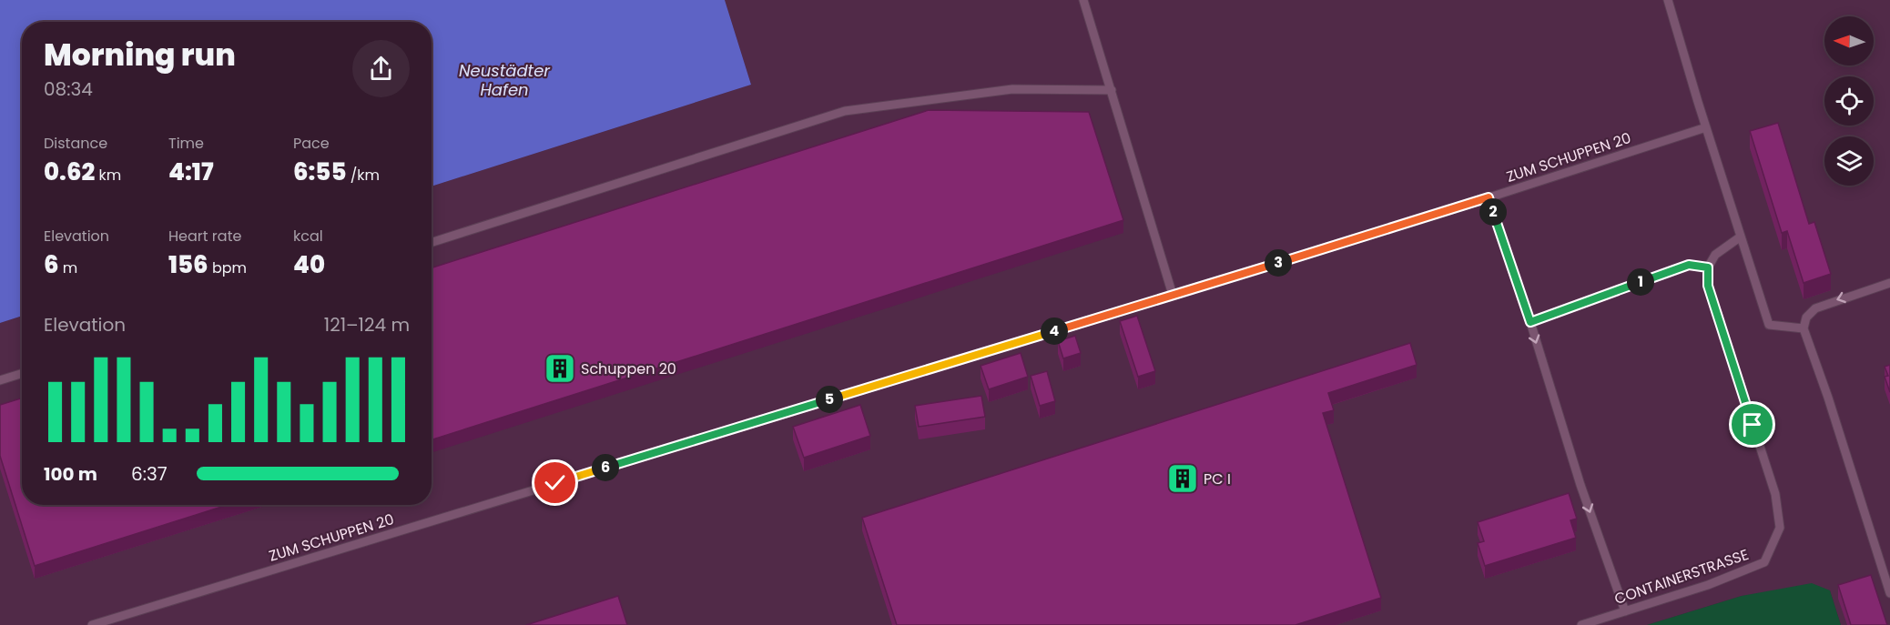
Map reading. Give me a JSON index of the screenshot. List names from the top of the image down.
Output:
{
  "streets": {
    "lane": ["ZUM SCHUPPEN 20", "CONTAINERSTRASSE"]
  },
  "water": ["Neustädter Hafen"],
  "places": {
    "building": ["Schuppen 20", "PC I"]
  },
  "north": "left",
  "page": {
    "heading": ["Morning run", "08:34"],
    "stats": [
      ["Distance", "0.62 km"],
      ["Time", "4:17"],
      ["Pace", "6:55 /km"],
      ["Elevation", "6 m"],
      ["Heart rate", "156 bpm"],
      ["kcal", "40"]
    ],
    "pins": [
      "2",
      "3",
      "1",
      "4",
      "5",
      "6"
    ],
    "chart": ["Elevation", "121–124 m"],
    "list": [
      {
        "name": "100 m",
        "note": "6:37"
      }
    ]
  }
}
